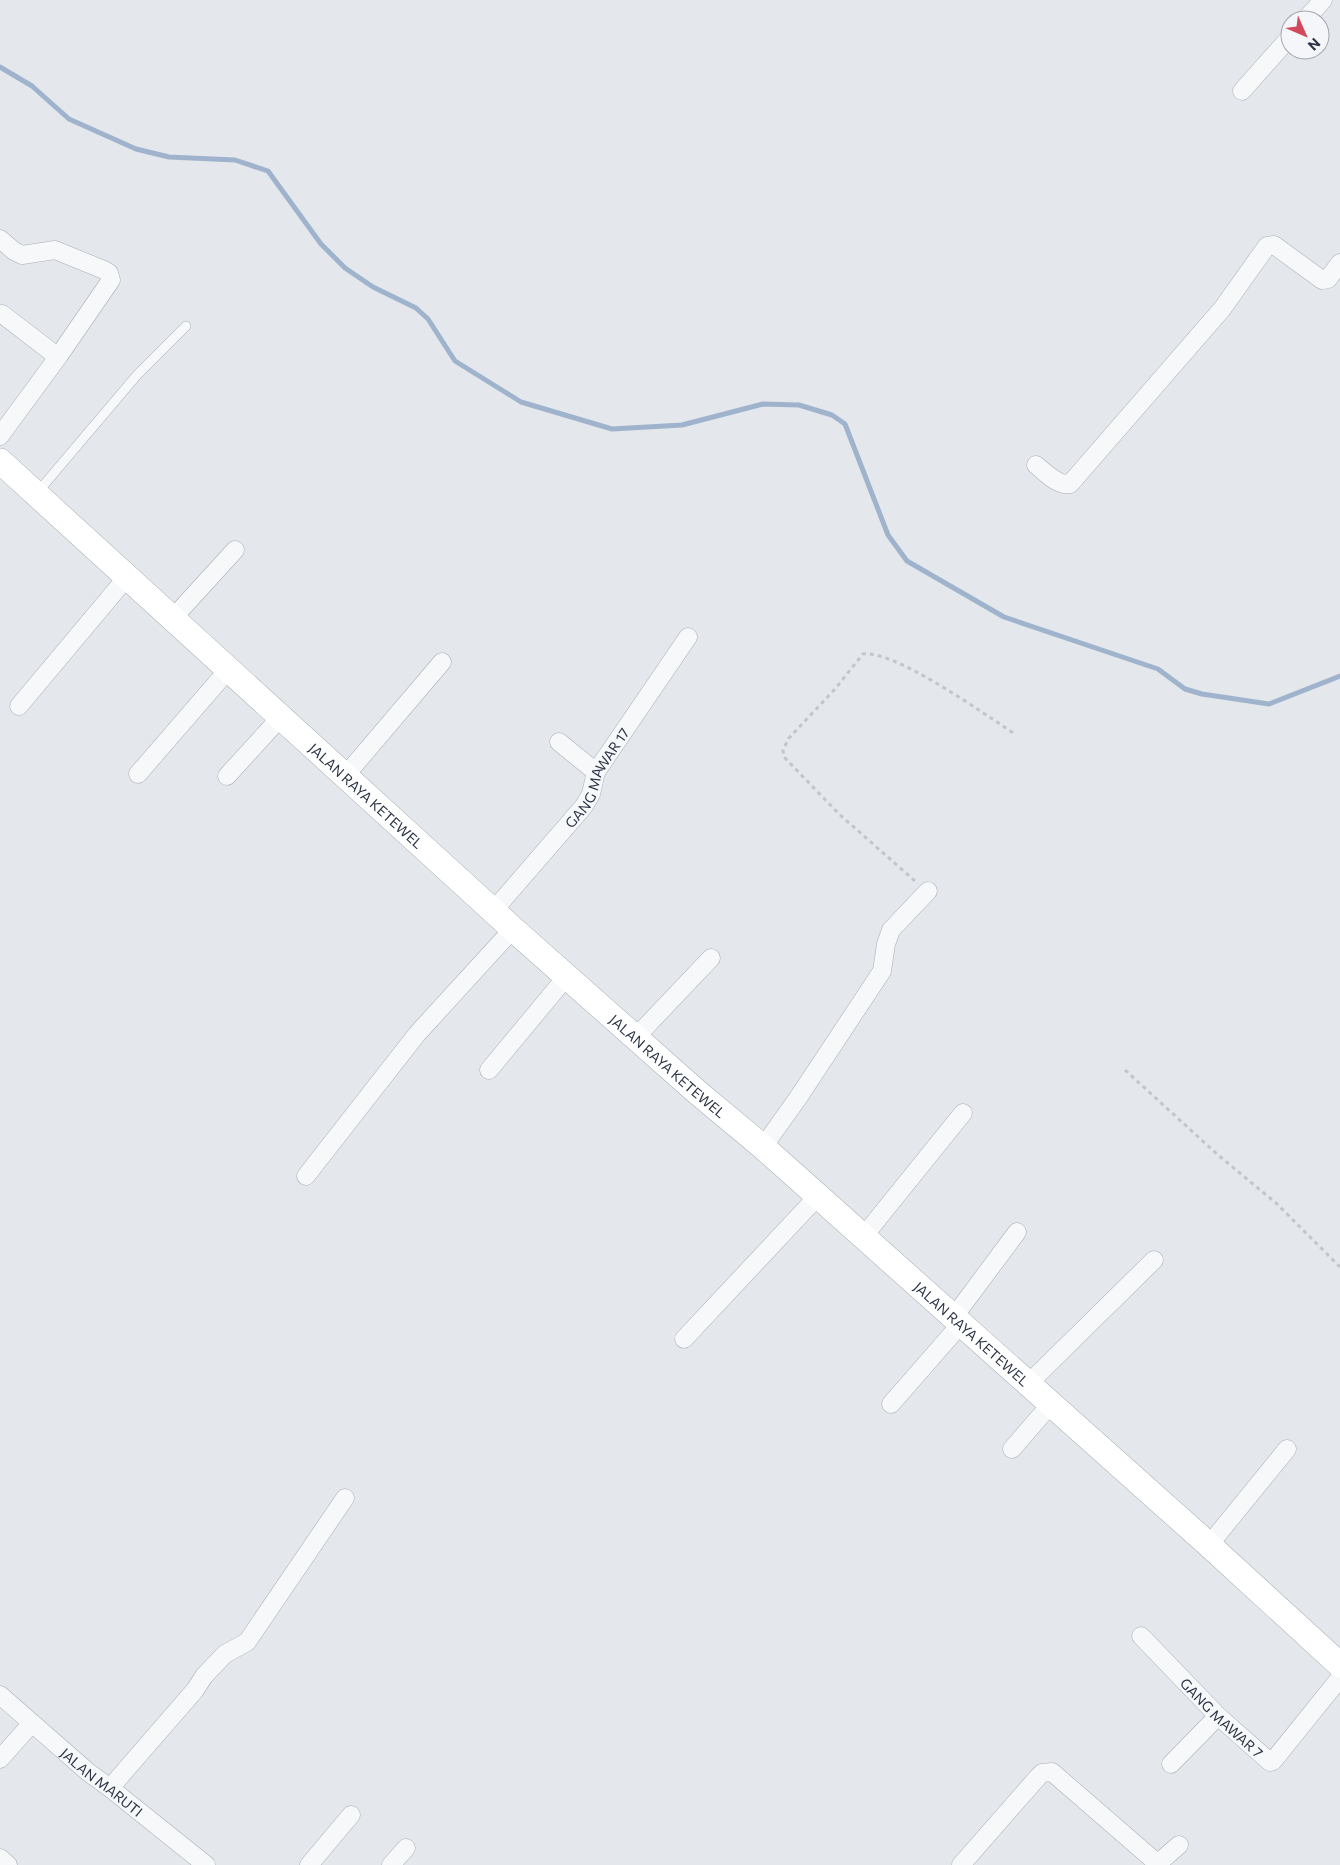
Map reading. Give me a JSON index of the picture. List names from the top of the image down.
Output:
{
  "streets": {
    "main road": ["JALAN RAYA KETEWEL"],
    "street": ["GANG MAWAR 17", "GANG MAWAR 7", "JALAN MARUTI"]
  },
  "crossings": [
    ["GANG MAWAR 17", "JALAN RAYA KETEWEL"],
    ["JALAN RAYA KETEWEL", "GANG MAWAR 7"]
  ],
  "north": "bottom right"
}
